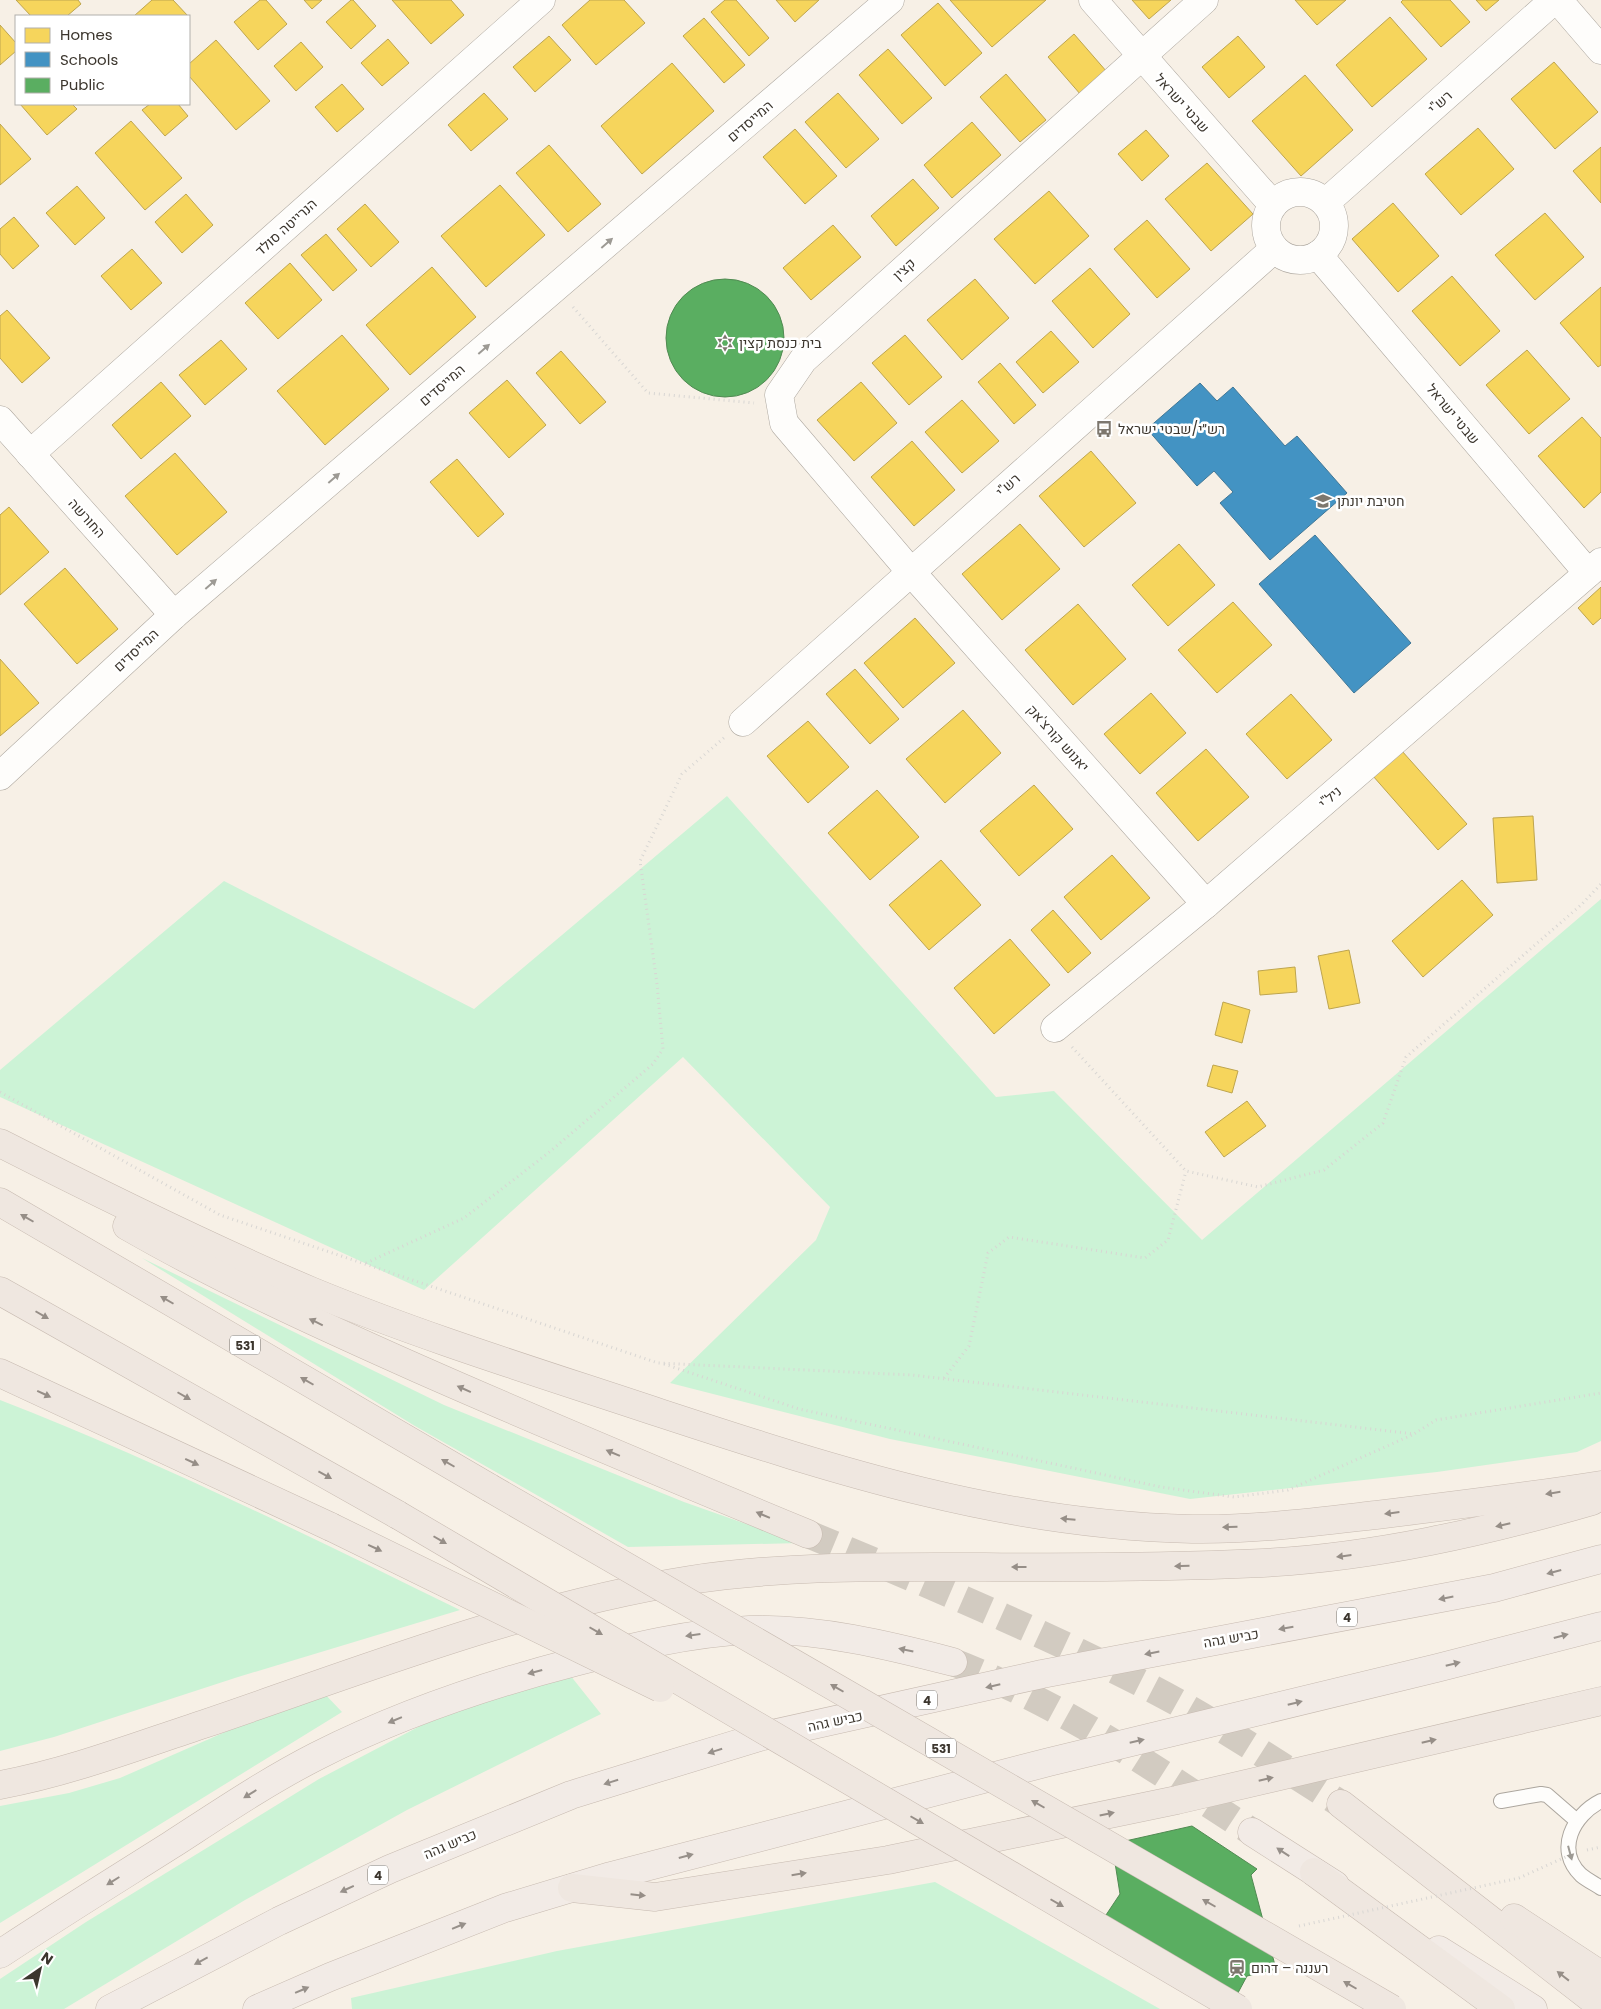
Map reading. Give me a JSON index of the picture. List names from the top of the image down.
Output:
{
  "streets": {
    "highway": ["531", "4", "כביש גהה"],
    "street": [
      "רש\"י",
      "שבטי ישראל",
      "המייסדים",
      "הנרייטה סולד",
      "קצין",
      "החורשה",
      "יאנוש קורצ'אק",
      "ניל\"י"
    ]
  },
  "crossings": [
    ["רש\"י", "שבטי ישראל"],
    ["רש\"י", "יאנוש קורצ'אק"],
    ["שבטי ישראל", "קצין"],
    ["שבטי ישראל", "ניל\"י"],
    ["המייסדים", "החורשה"],
    ["הנרייטה סולד", "החורשה"],
    ["יאנוש קורצ'אק", "ניל\"י"]
  ],
  "one_way": ["המייסדים"],
  "places": {
    "synagogue": ["בית כנסת קצין"],
    "bus stop": ["רש״י/שבטי ישראל"],
    "school or university": ["חטיבת יונתן"],
    "station": ["רעננה – דרום"]
  },
  "legend": ["Homes", "Schools", "Public"],
  "north": "top right"
}
